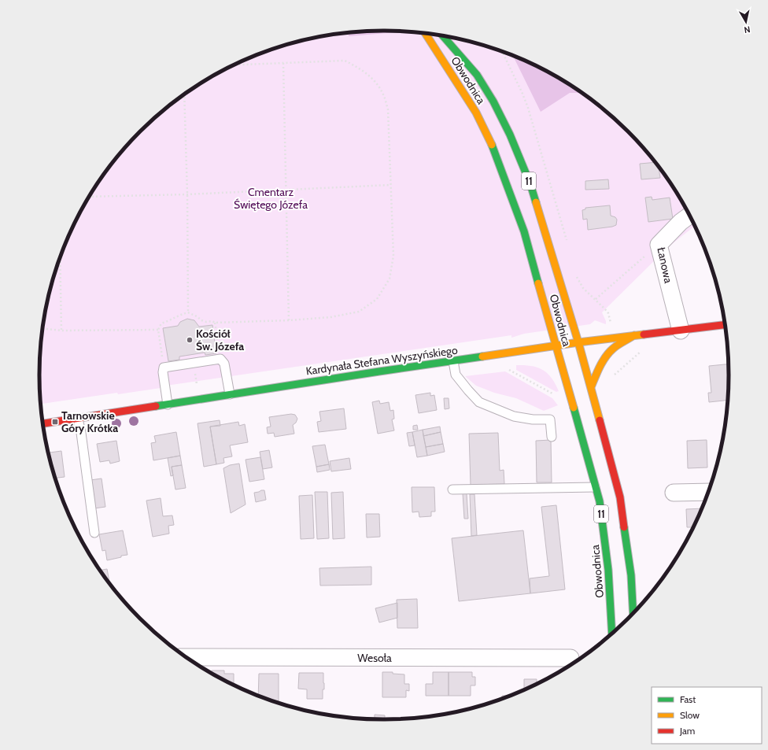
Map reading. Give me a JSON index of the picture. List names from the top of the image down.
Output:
{
  "streets": {
    "main road": ["Obwodnica", "11", "Kardynała Stefana Wyszyńskiego"],
    "street": ["Łanowa", "Wesoła"]
  },
  "crossings": [
    ["Obwodnica", "Kardynała Stefana Wyszyńskiego"],
    ["Łanowa", "Kardynała Stefana Wyszyńskiego"]
  ],
  "parks": ["Cmentarz Świętego Józefa"],
  "places": {
    "other": ["Kościół Św. Józefa"],
    "transit": ["Tarnowskie Góry Krótka"]
  },
  "legend": ["Fast", "Slow", "Jam"],
  "north": "bottom"
}
